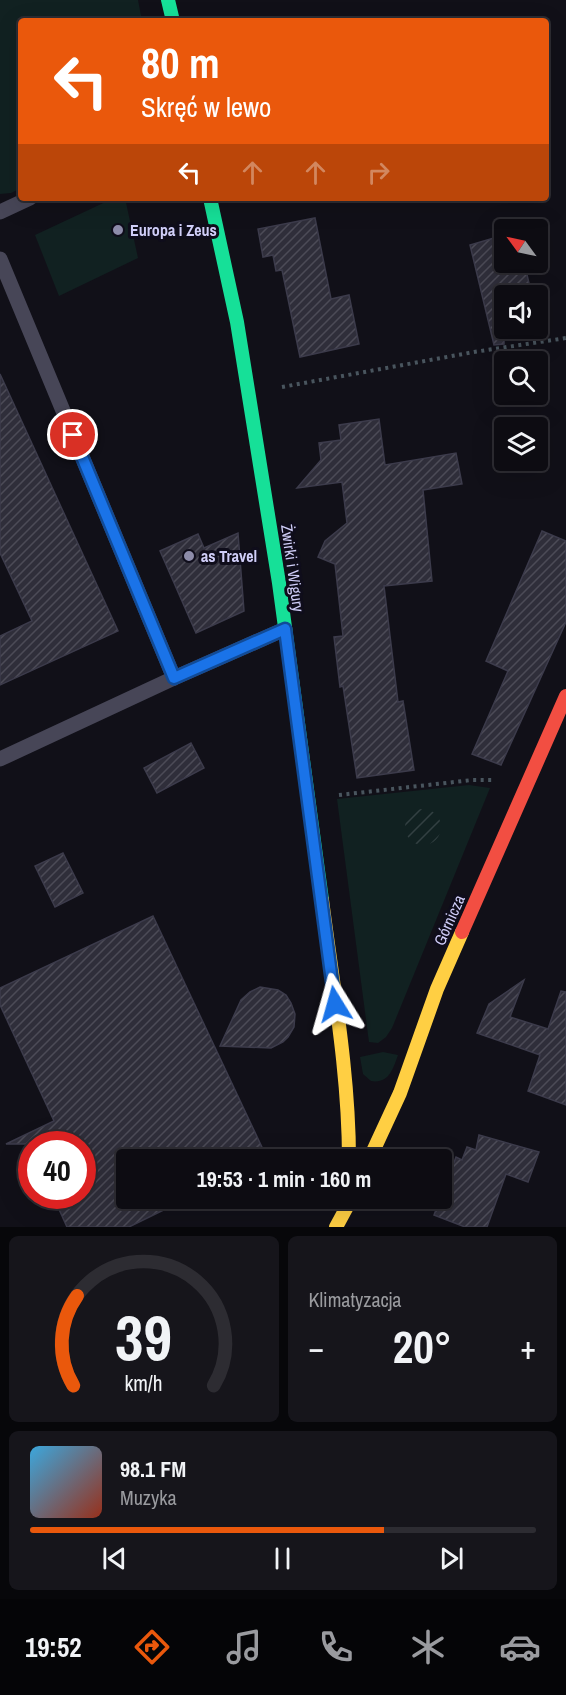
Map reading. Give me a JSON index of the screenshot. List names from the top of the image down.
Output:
{
  "streets": {
    "street": ["Żwirki i Wigury", "Górnicza"]
  },
  "places": ["Europa i Zeus", "as Travel"],
  "north": "top left",
  "page": {
    "turn": ["80 m", "Skręć w lewo"],
    "limit": "40",
    "trip": "19:53 · 1 min · 160 m",
    "tile": "Klimatyzacja",
    "heat": ["−", "20°", "+"],
    "song": ["98.1 FM", "Muzyka"],
    "tabs": "19:52",
    "gauge": ["39", "km/h"]
  }
}
